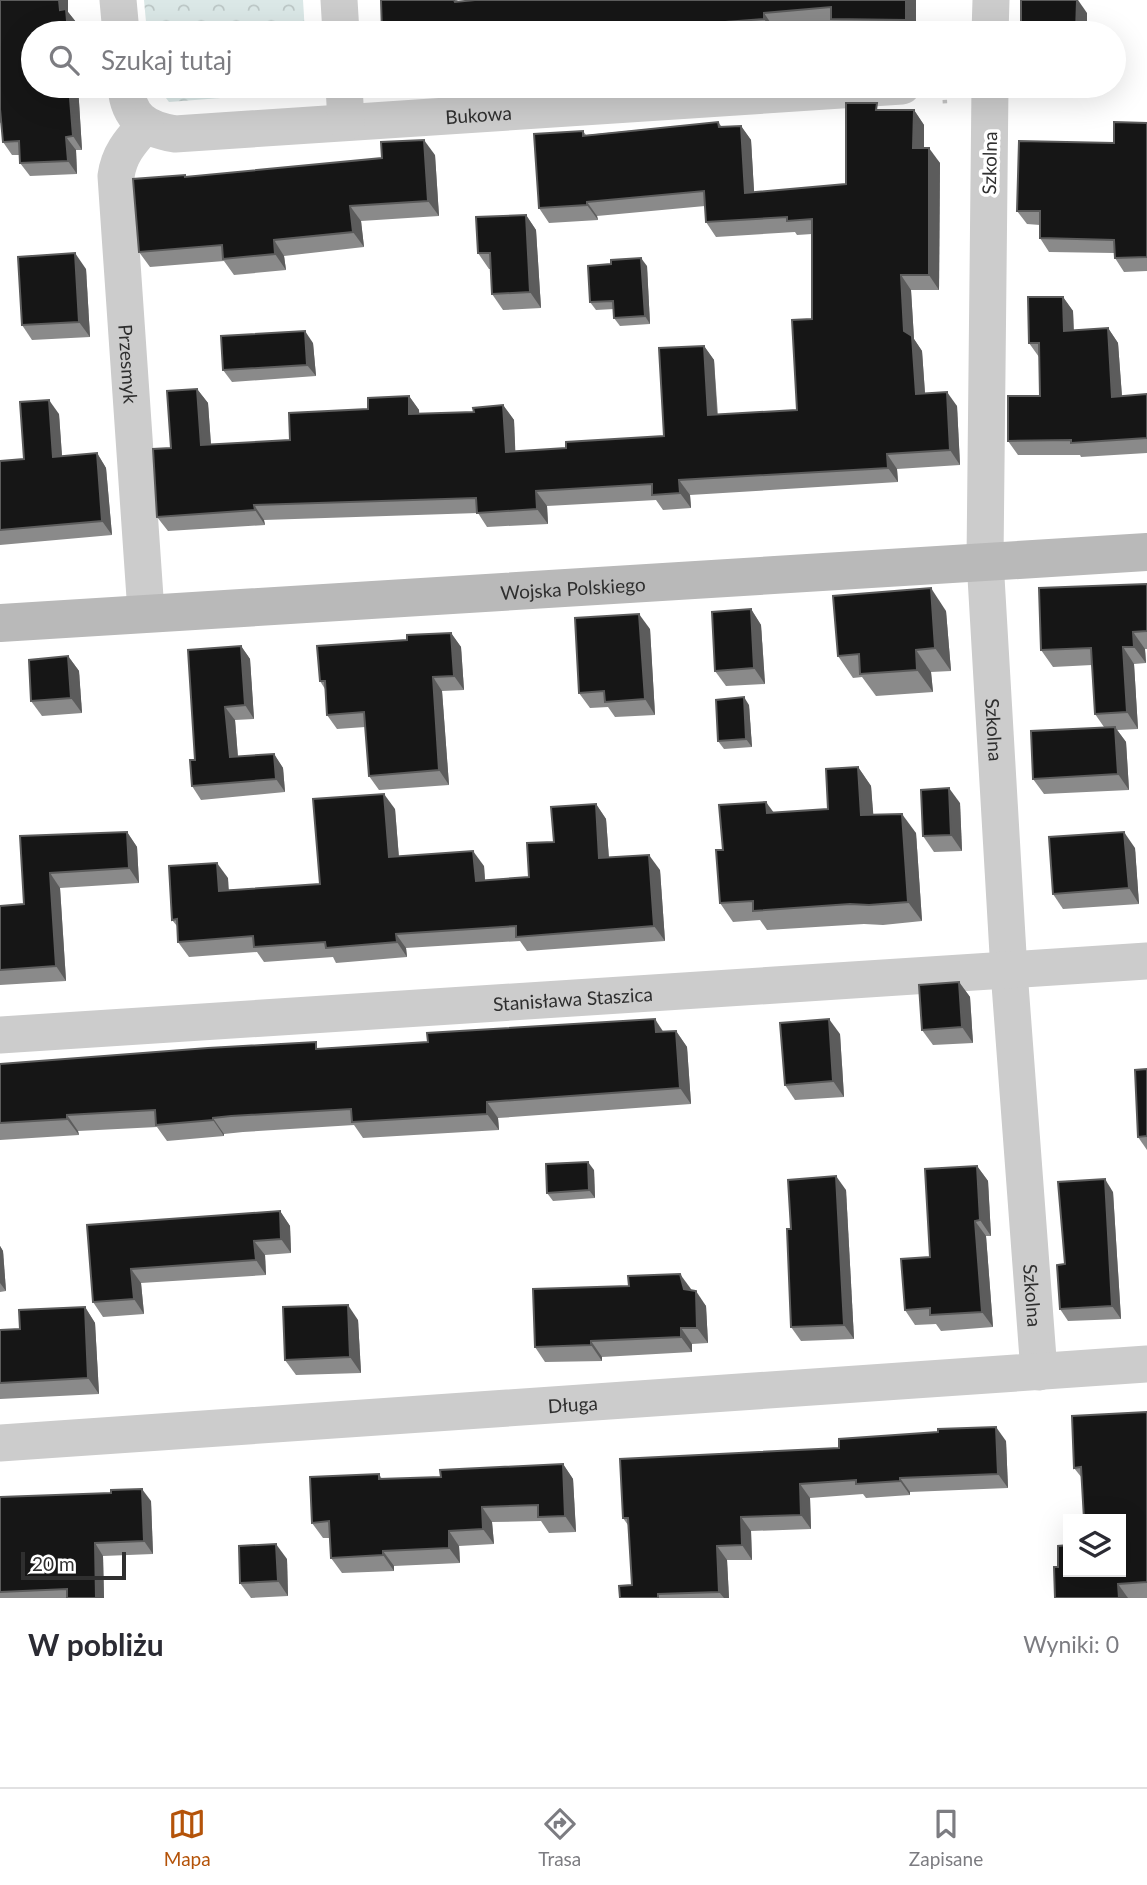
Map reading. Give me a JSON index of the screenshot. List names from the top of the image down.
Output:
{
  "streets": {
    "street": [
      "Bukowa",
      "Szkolna",
      "Przesmyk",
      "Wojska Polskiego",
      "Stanisława Staszica",
      "Długa"
    ]
  },
  "crossings": [
    ["Bukowa", "Przesmyk"],
    ["Szkolna", "Wojska Polskiego"],
    ["Szkolna", "Stanisława Staszica"],
    ["Szkolna", "Długa"],
    ["Przesmyk", "Wojska Polskiego"]
  ],
  "scale_bar": "20 m",
  "page": {
    "search": "Szukaj tutaj",
    "scale": "20 m",
    "heading": ["W pobliżu", "Wyniki: 0"],
    "nav": ["Mapa", "Trasa", "Zapisane"]
  }
}
